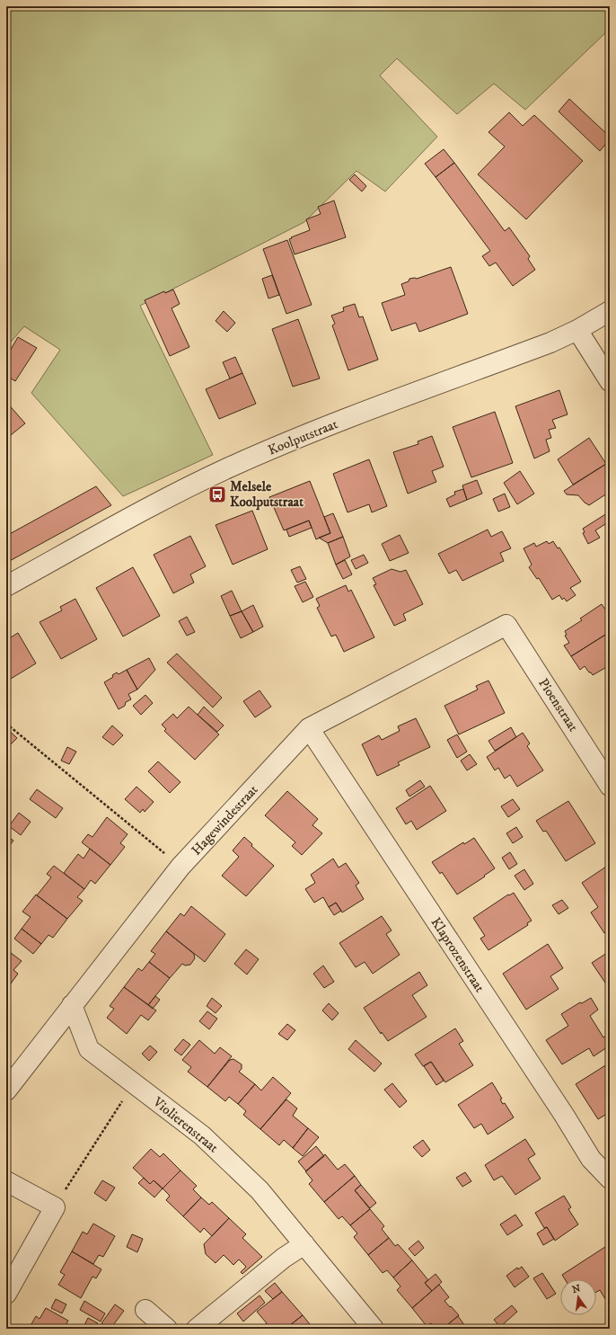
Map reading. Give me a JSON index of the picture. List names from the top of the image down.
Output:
{
  "streets": {
    "street": [
      "Koolputstraat",
      "Pioenstraat",
      "Hagewindestraat",
      "Klaprozenstraat",
      "Violierenstraat"
    ]
  },
  "crossings": [
    ["Pioenstraat", "Hagewindestraat"],
    ["Hagewindestraat", "Klaprozenstraat"],
    ["Hagewindestraat", "Violierenstraat"]
  ],
  "places": {
    "bus stop": ["Melsele Koolputstraat"]
  },
  "north": "top"
}
